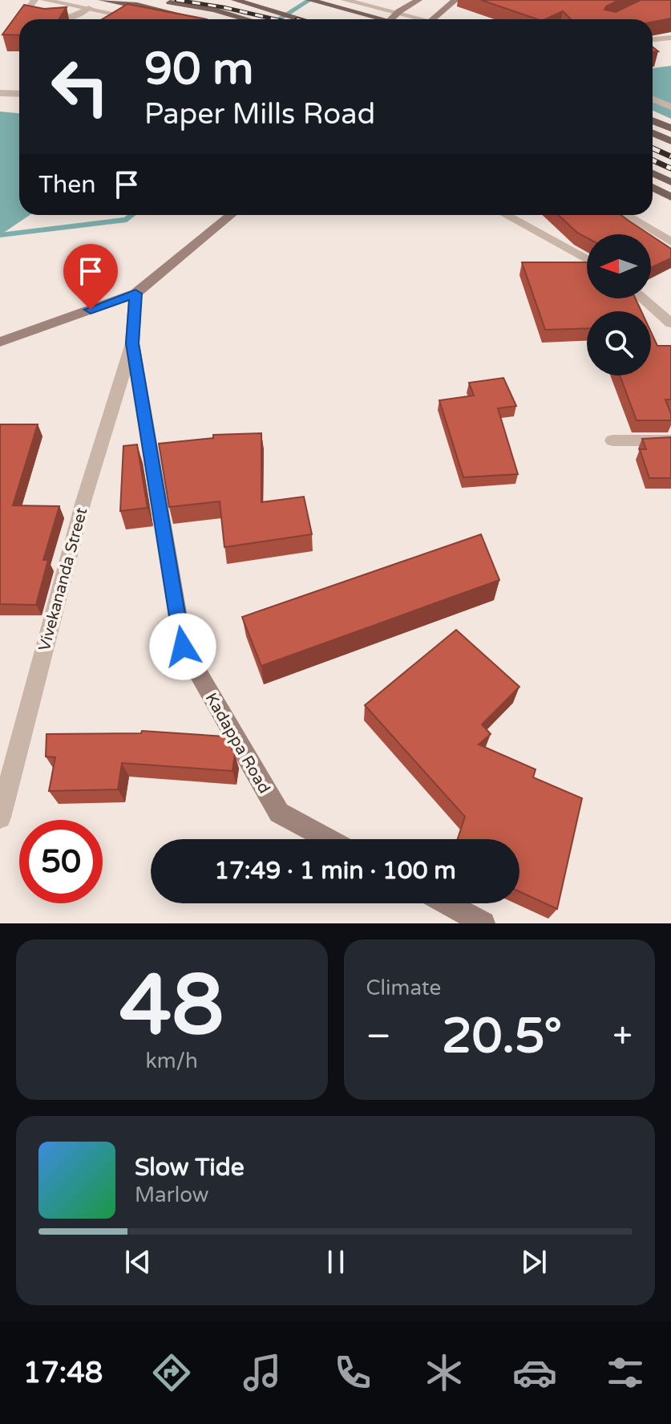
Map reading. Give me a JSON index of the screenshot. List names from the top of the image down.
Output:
{
  "streets": {
    "main road": ["Kadappa Road"],
    "street": ["Vivekananda Street"]
  },
  "crossings": [
    ["Vivekananda Street", "Kadappa Road"]
  ],
  "north": "left",
  "page": {
    "turn": ["90 m", "Paper Mills Road"],
    "then": "Then",
    "limit": "50",
    "trip": "17:49 · 1 min · 100 m",
    "tile": [
      ["48", "km/h"],
      "Climate"
    ],
    "heat": ["−", "20.5°", "+"],
    "song": ["Slow Tide", "Marlow"],
    "tabs": "17:48"
  }
}
